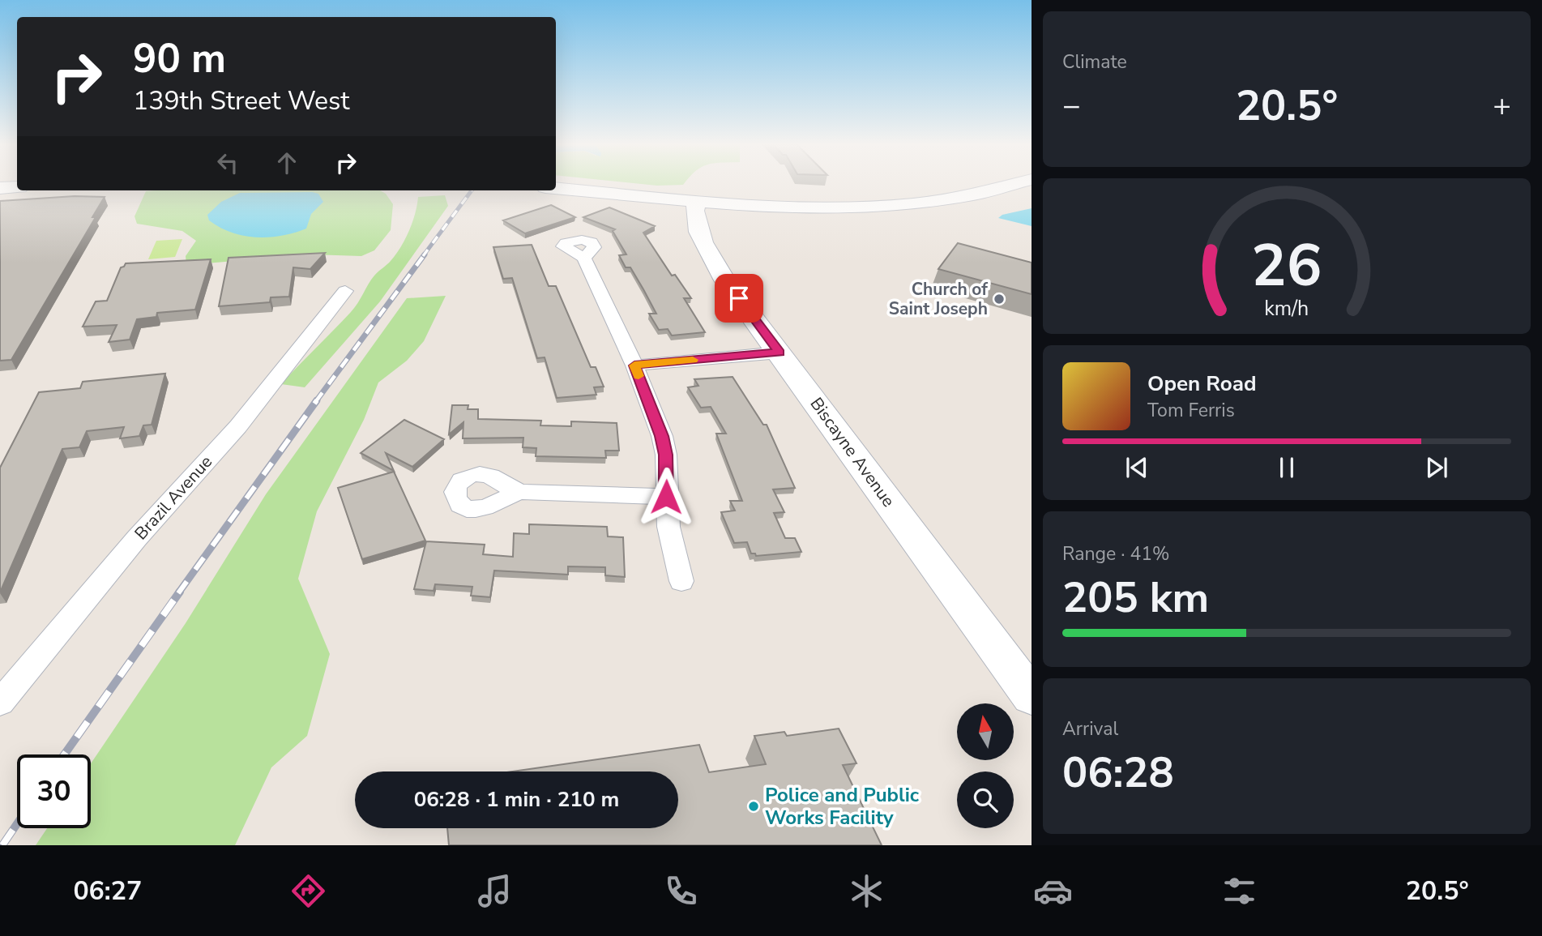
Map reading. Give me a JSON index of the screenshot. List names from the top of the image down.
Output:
{
  "streets": {
    "street": ["Biscayne Avenue", "Brazil Avenue"]
  },
  "places": ["Church of Saint Joseph", "Police and Public Works Facility"],
  "north": "top",
  "page": {
    "tile": [
      "Climate",
      ["Range · 41%", "205 km"],
      ["Arrival", "06:28"]
    ],
    "turn": ["90 m", "139th Street West"],
    "heat": ["−", "20.5°", "+"],
    "song": ["Open Road", "Tom Ferris"],
    "limit": "30",
    "trip": "06:28 · 1 min · 210 m",
    "tabs": ["06:27", "20.5°"],
    "gauge": ["26", "km/h"]
  }
}
